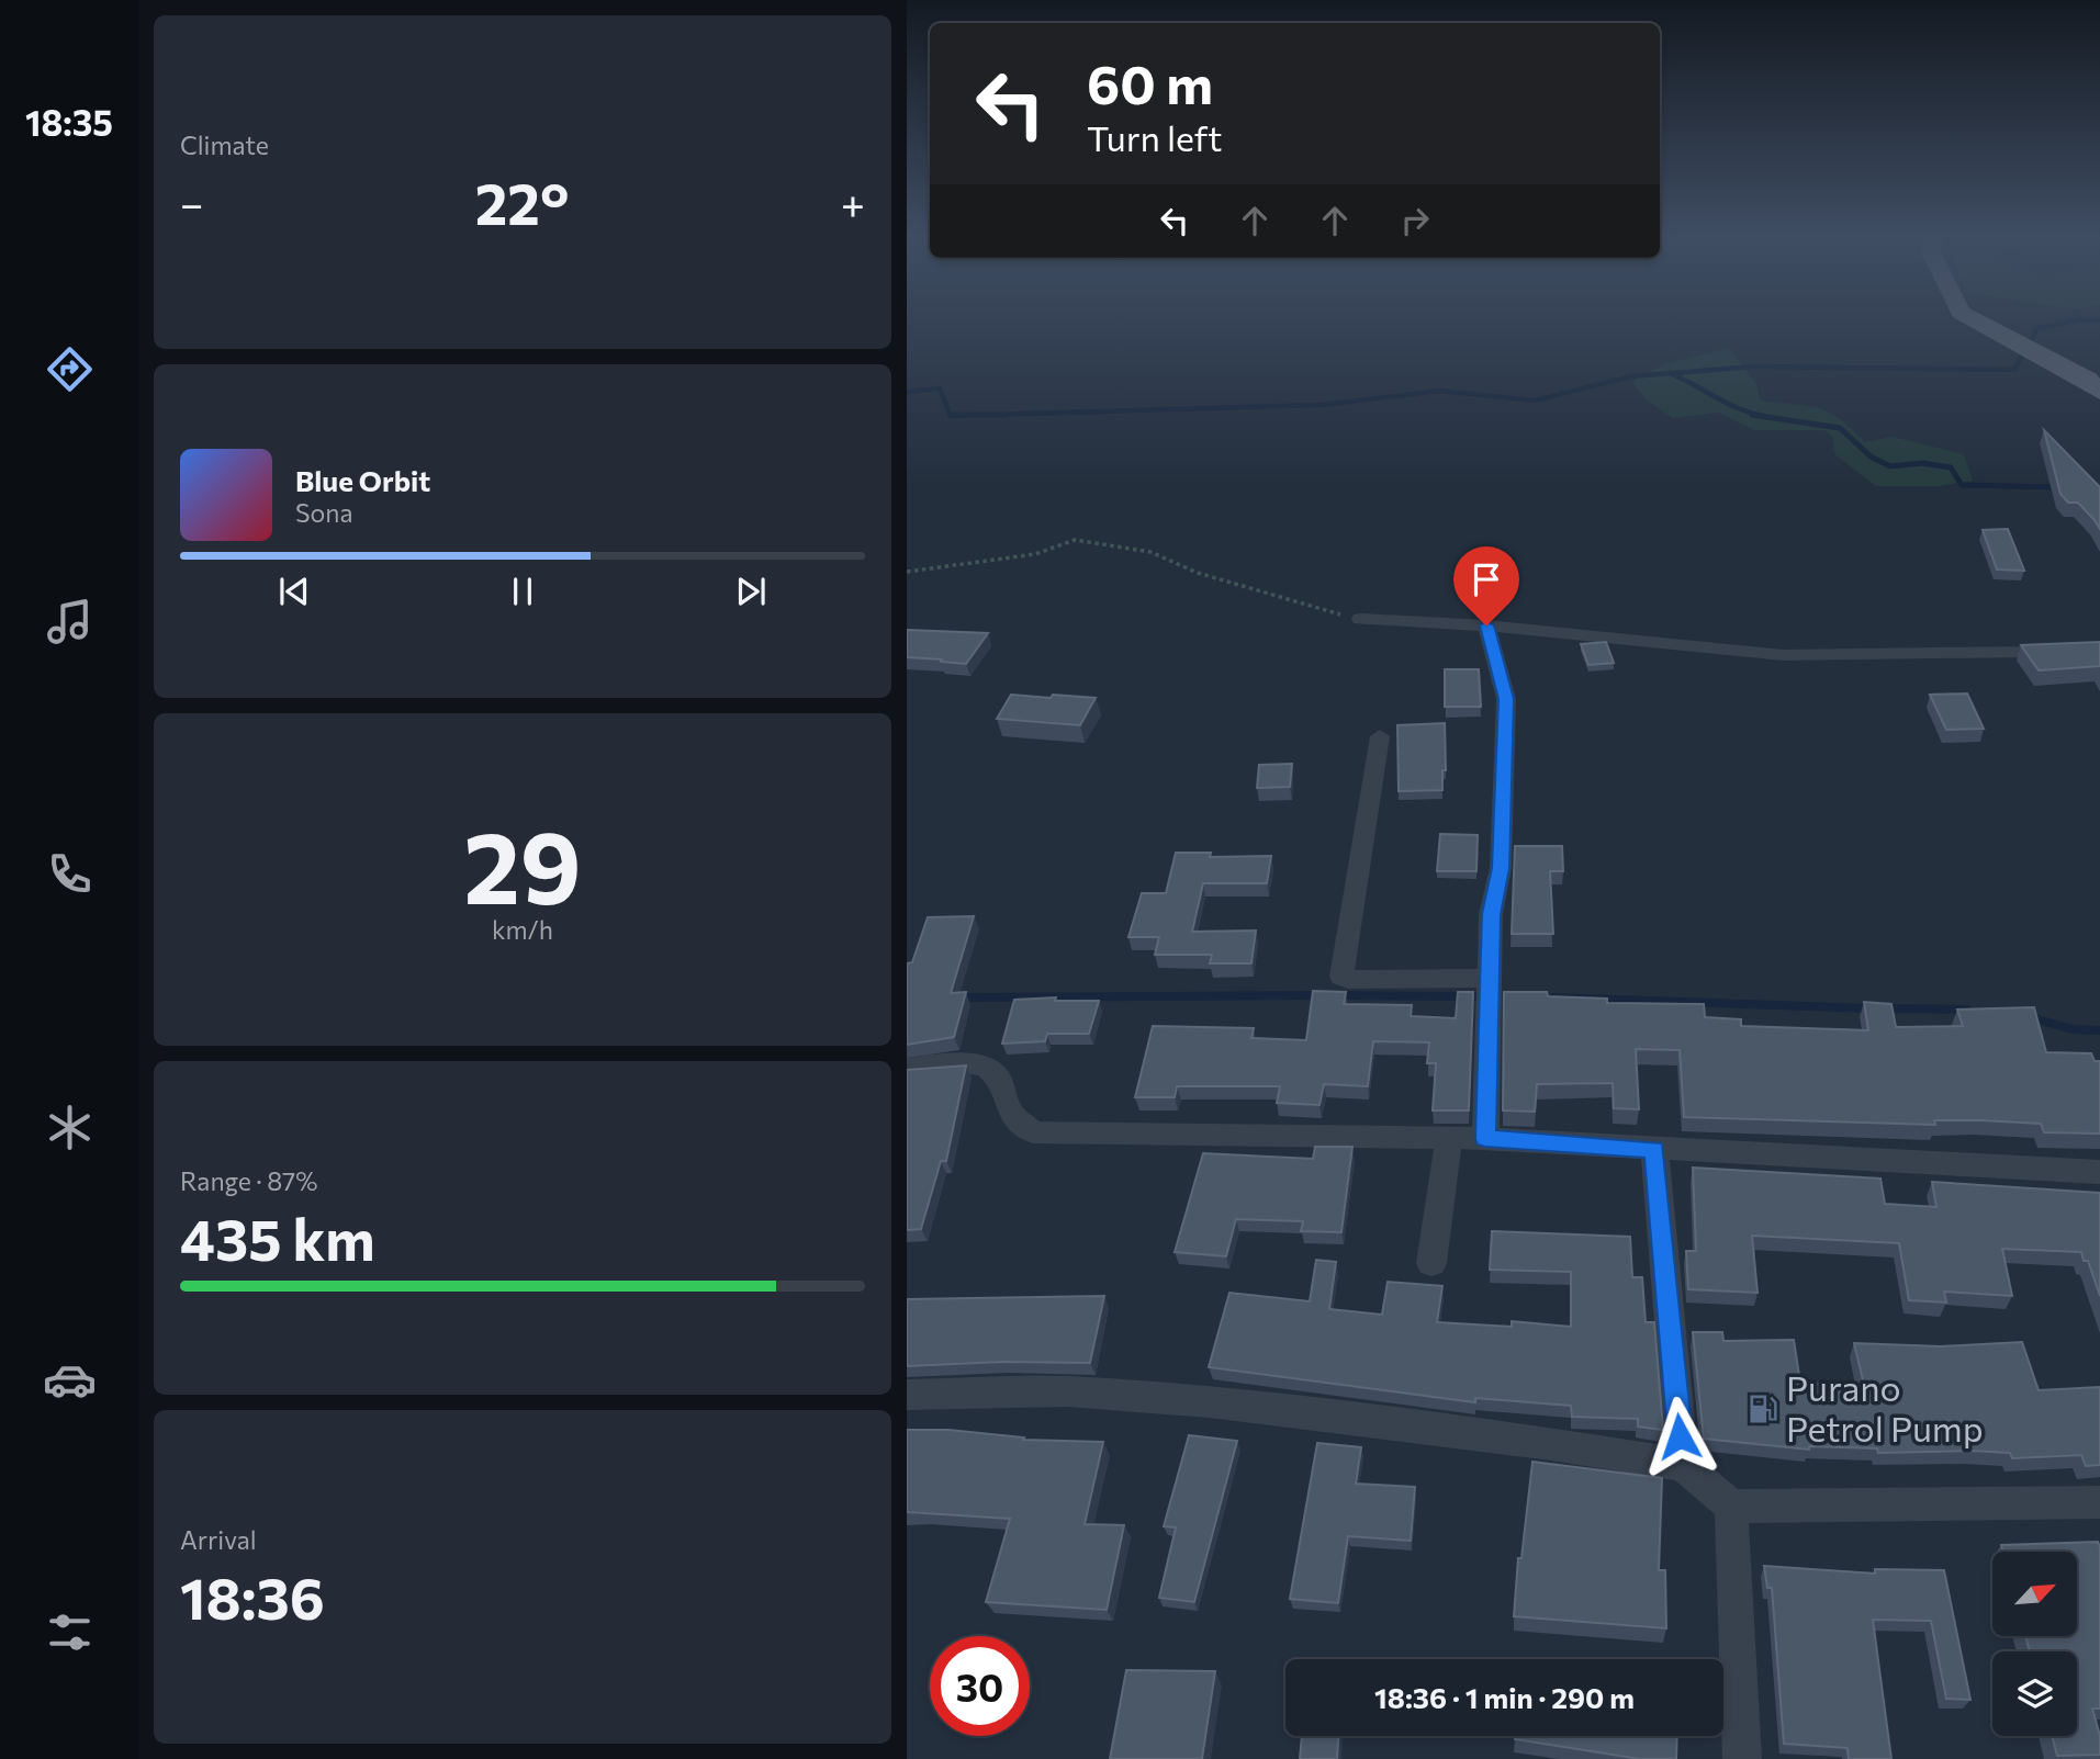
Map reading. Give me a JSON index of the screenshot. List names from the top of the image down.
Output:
{
  "places": {
    "fuel station": ["Purano Petrol Pump"]
  },
  "north": "top right",
  "page": {
    "tabs": "18:35",
    "tile": [
      "Climate",
      ["29", "km/h"],
      ["Range · 87%", "435 km"],
      ["Arrival", "18:36"]
    ],
    "turn": ["60 m", "Turn left"],
    "heat": ["−", "22°", "+"],
    "song": ["Blue Orbit", "Sona"],
    "limit": "30",
    "trip": "18:36 · 1 min · 290 m"
  }
}
